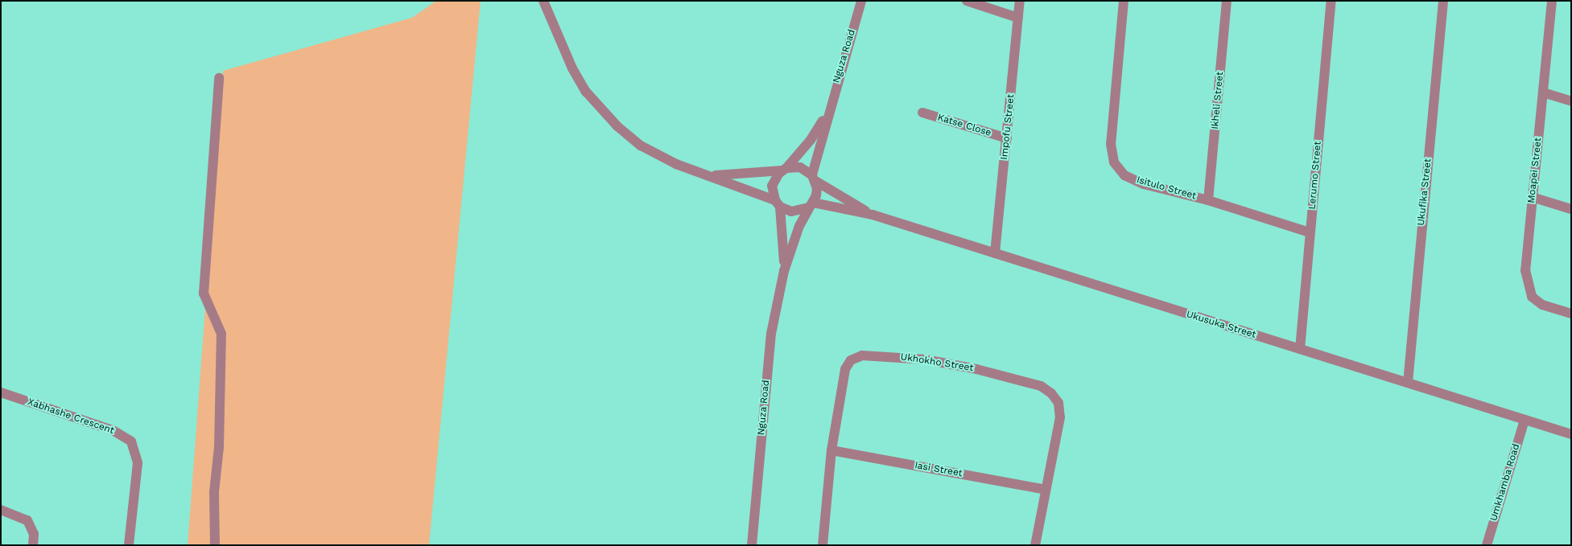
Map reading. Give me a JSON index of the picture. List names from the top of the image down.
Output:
{
  "streets": {
    "street": [
      "Nguza Road",
      "Ikheli Street",
      "Katse Close",
      "Impofu Street",
      "Moapei Street",
      "Lerumo Street",
      "Isitulo Street",
      "Ukufika Street",
      "Ukusuka Street",
      "Ukhokho Street",
      "Xabhashe Crescent",
      "Iasi Street",
      "Umkhamba Road"
    ]
  },
  "crossings": [
    ["Nguza Road", "Ukusuka Street"],
    ["Ikheli Street", "Isitulo Street"],
    ["Katse Close", "Impofu Street"],
    ["Impofu Street", "Ukusuka Street"],
    ["Lerumo Street", "Isitulo Street"],
    ["Lerumo Street", "Ukusuka Street"],
    ["Ukufika Street", "Ukusuka Street"],
    ["Ukusuka Street", "Umkhamba Road"],
    ["Ukhokho Street", "Iasi Street"]
  ]
}
